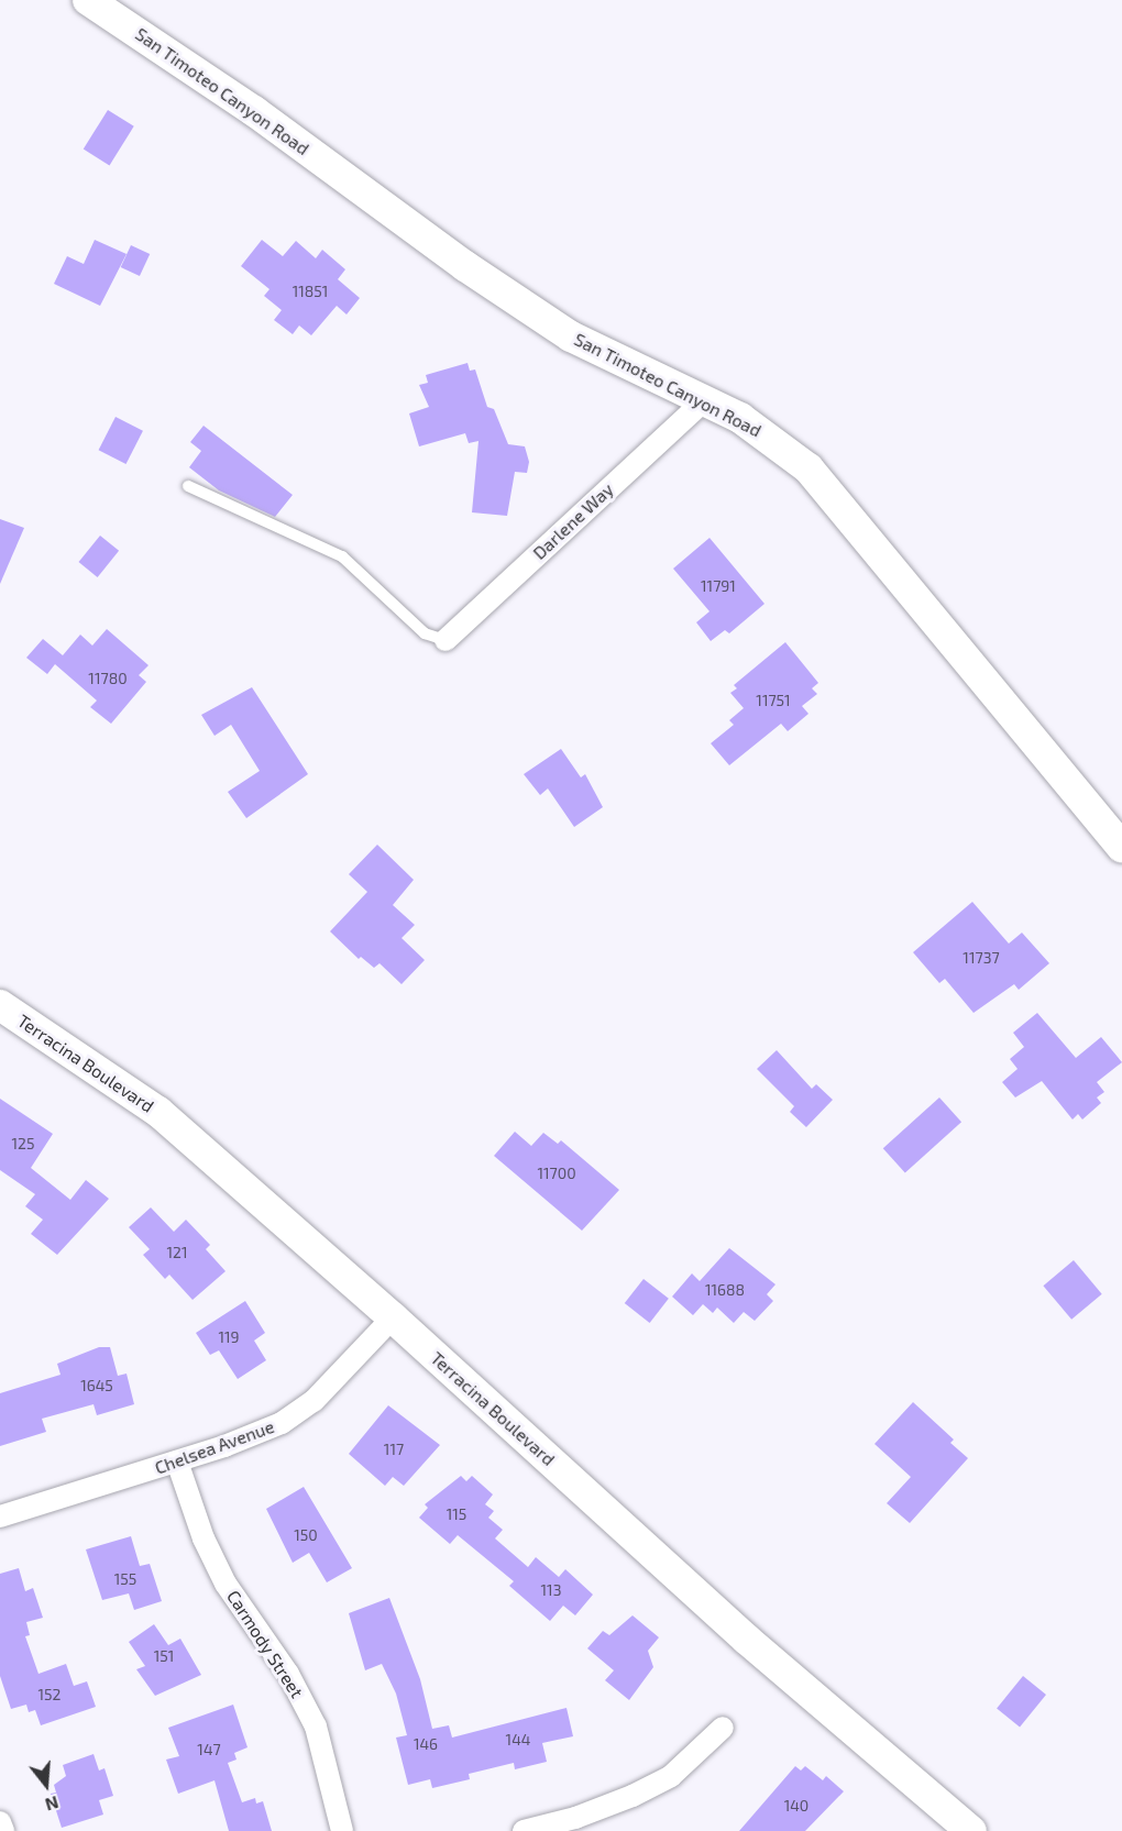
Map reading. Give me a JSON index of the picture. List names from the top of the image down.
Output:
{
  "streets": {
    "main road": ["San Timoteo Canyon Road", "Terracina Boulevard"],
    "street": ["Darlene Way", "Chelsea Avenue", "Carmody Street"]
  },
  "crossings": [
    ["San Timoteo Canyon Road", "Darlene Way"],
    ["Terracina Boulevard", "Chelsea Avenue"],
    ["Chelsea Avenue", "Carmody Street"]
  ],
  "house_numbers": [
    "11851",
    "11791",
    "11780",
    "11751",
    "11737",
    "125",
    "11700",
    "121",
    "11688",
    "119",
    "1645",
    "117",
    "115",
    "150",
    "155",
    "113",
    "151",
    "152",
    "144",
    "146",
    "147",
    "140"
  ],
  "north": "bottom"
}
